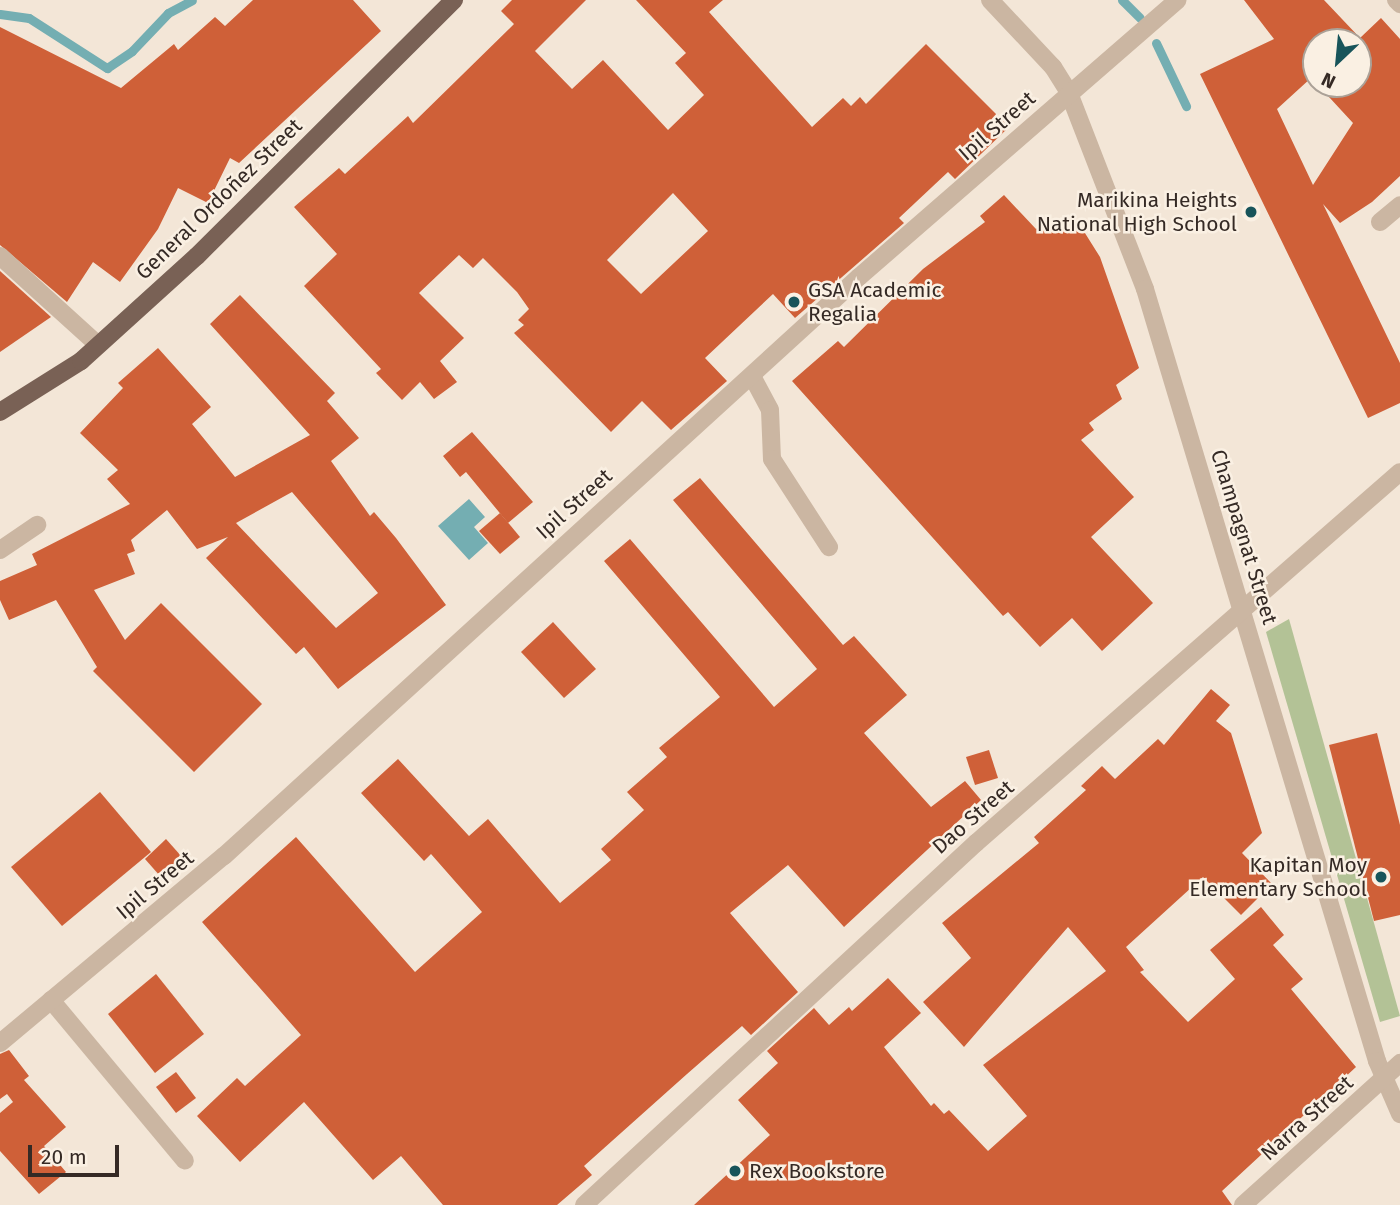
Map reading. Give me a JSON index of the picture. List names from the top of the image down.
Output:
{
  "streets": {
    "main road": ["General Ordoñez Street"],
    "street": [
      "Ipil Street",
      "Champagnat Street",
      "Dao Street",
      "Narra Street"
    ]
  },
  "crossings": [
    ["Ipil Street", "Champagnat Street"],
    ["Champagnat Street", "Dao Street"],
    ["Champagnat Street", "Narra Street"]
  ],
  "places": [
    "Marikina Heights National High School",
    "GSA Academic Regalia",
    "Kapitan Moy Elementary School",
    "Rex Bookstore"
  ],
  "scale_bar": "20 m",
  "north": "bottom left"
}
